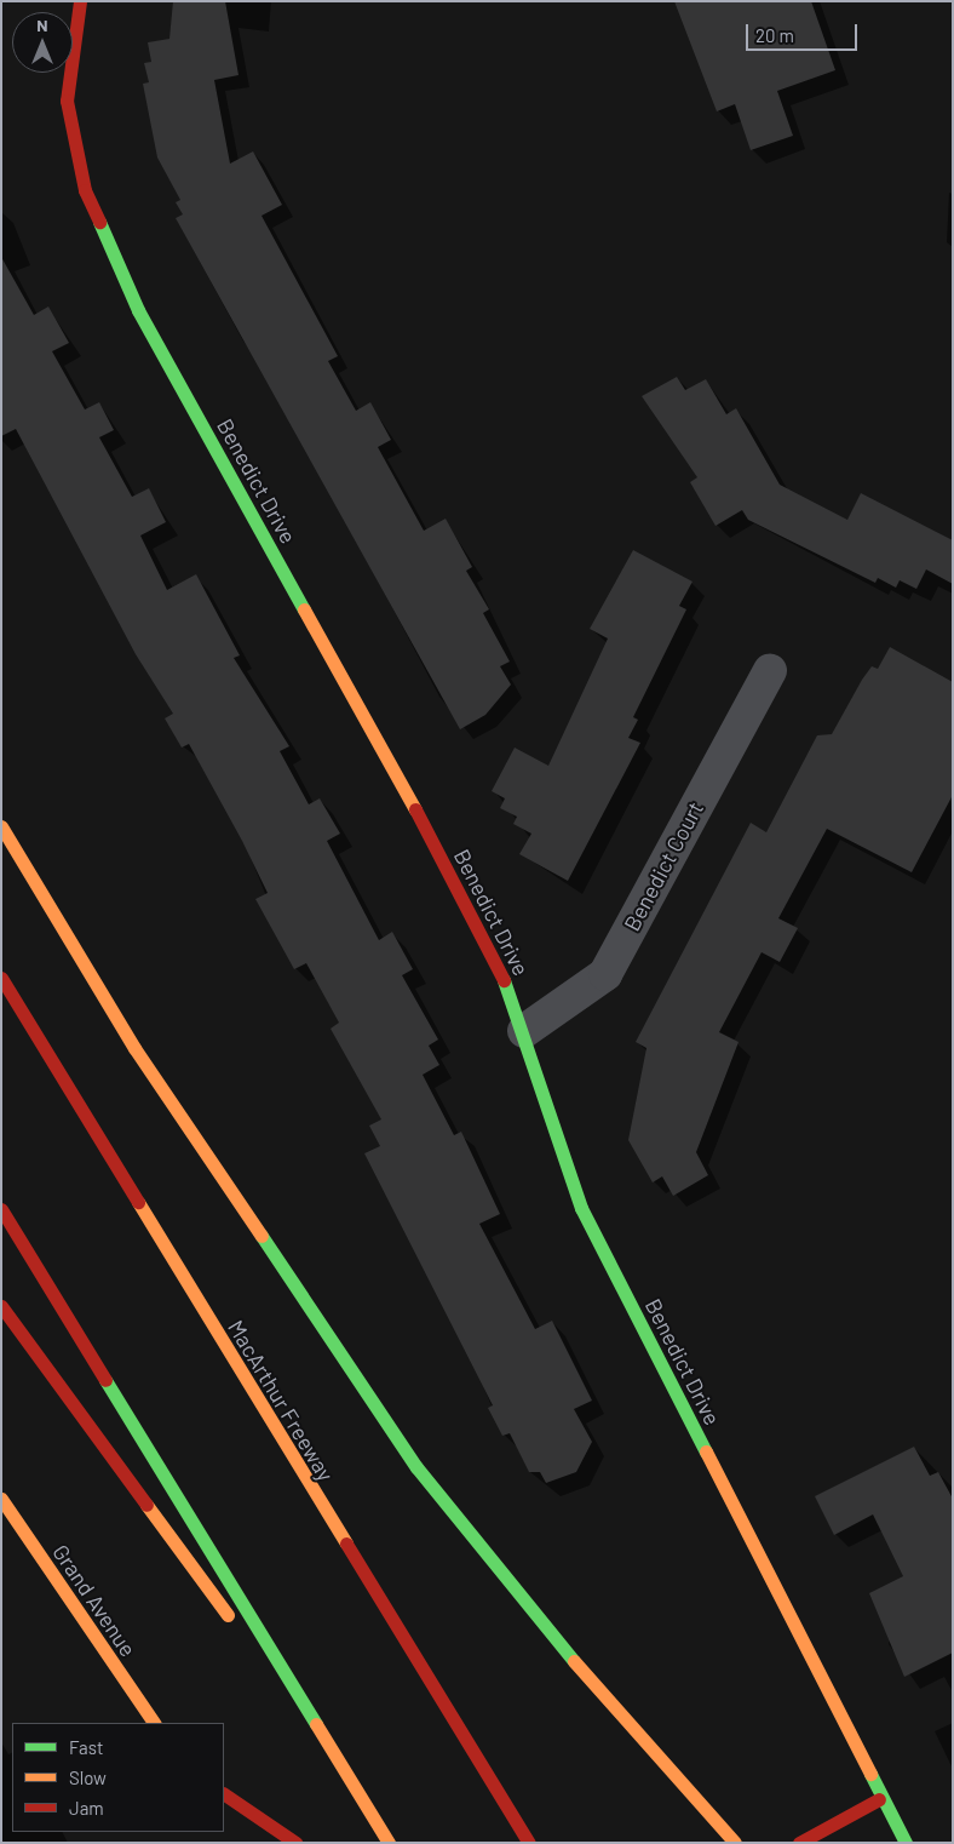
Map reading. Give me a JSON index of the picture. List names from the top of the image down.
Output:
{
  "streets": {
    "main road": ["Benedict Drive", "MacArthur Freeway", "Grand Avenue"],
    "street": ["Benedict Court"]
  },
  "crossings": [
    ["Benedict Drive", "Benedict Court"]
  ],
  "legend": ["Fast", "Slow", "Jam"],
  "scale_bar": "20 m",
  "north": "top"
}
